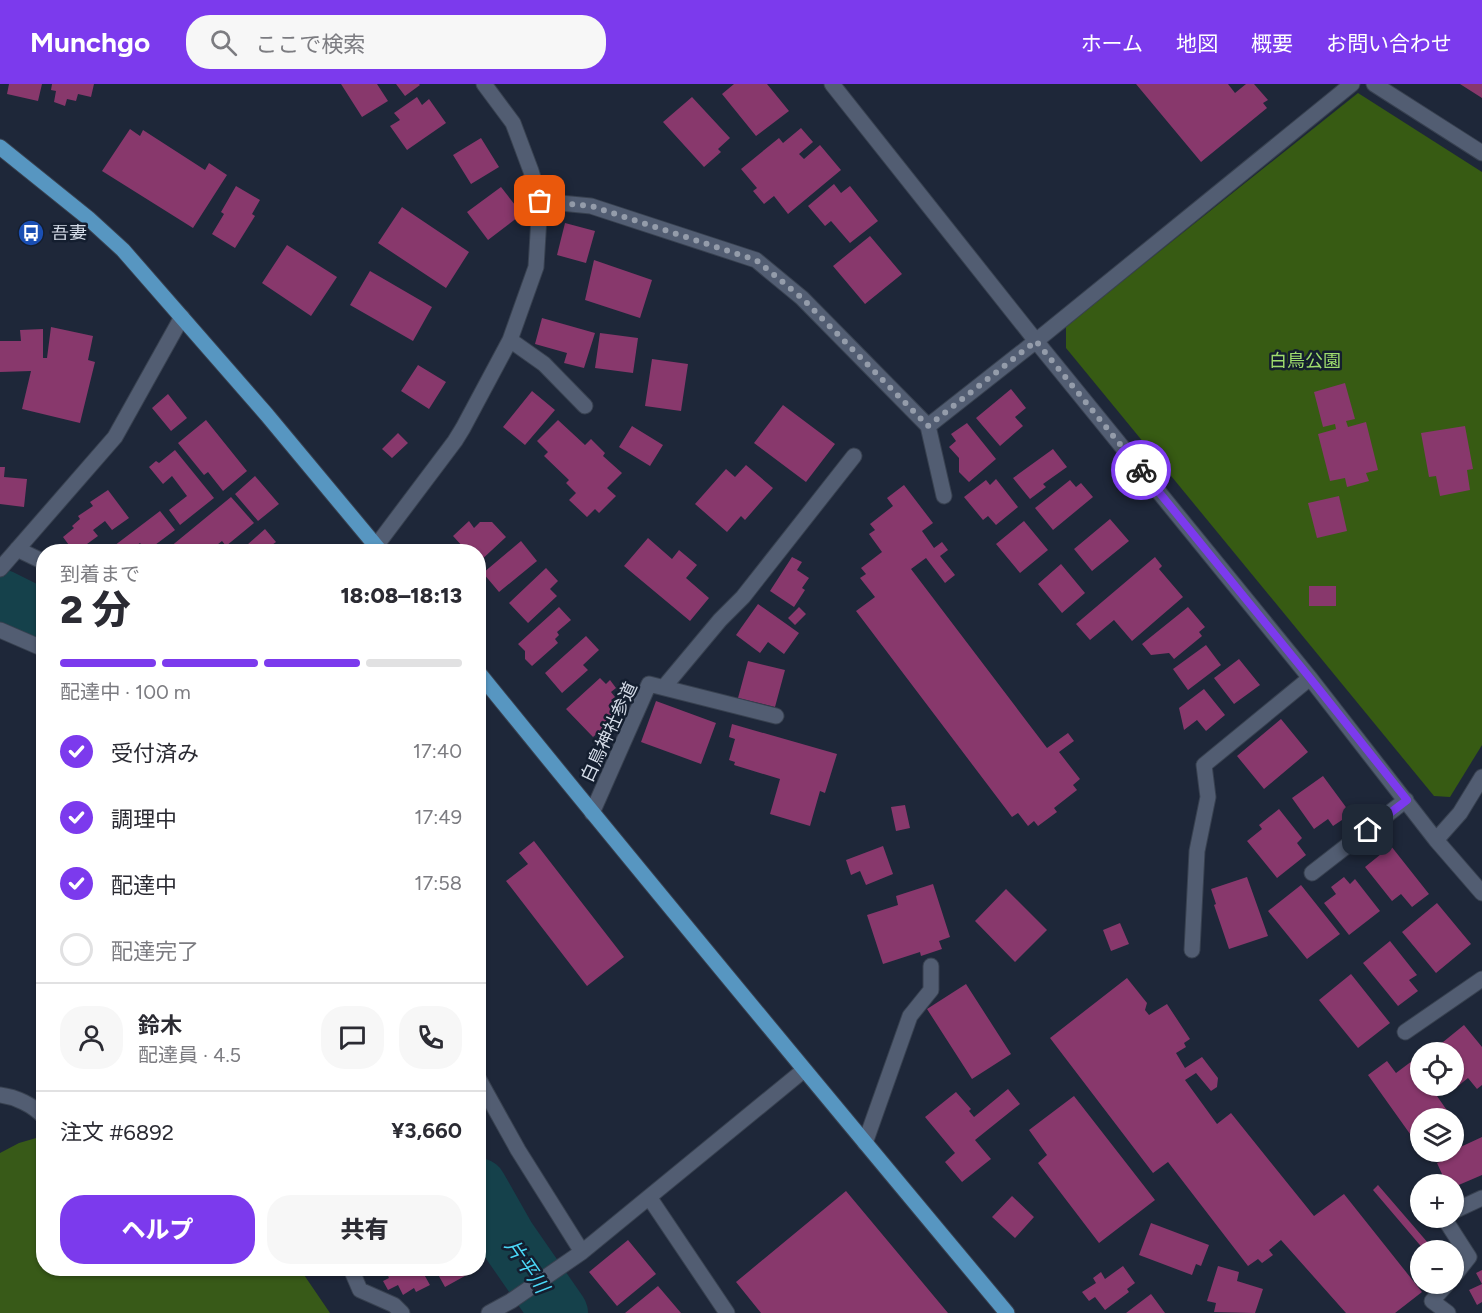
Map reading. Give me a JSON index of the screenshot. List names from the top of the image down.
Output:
{
  "streets": {
    "street": ["白鳥神社参道"]
  },
  "water": ["片平川"],
  "parks": ["白鳥公園"],
  "places": {
    "bus stop": ["吾妻"]
  },
  "page": {
    "header": "Munchgo",
    "search": "ここで検索",
    "nav": [
      "ホーム",
      "地図",
      "概要",
      "お問い合わせ"
    ],
    "heading": ["2 分", "到着まで", "18:08–18:13"],
    "panel": [
      "鈴木",
      "配達員 · 4.5",
      "注文 #6892",
      "¥3,660"
    ],
    "bar": "配達中 · 100 m",
    "list": [
      ["受付済み", "17:40"],
      ["調理中", "17:49"],
      ["配達中", "17:58"],
      "配達完了"
    ],
    "map_buttons": ["+", "−"],
    "buttons": ["ヘルプ", "共有"]
  }
}
